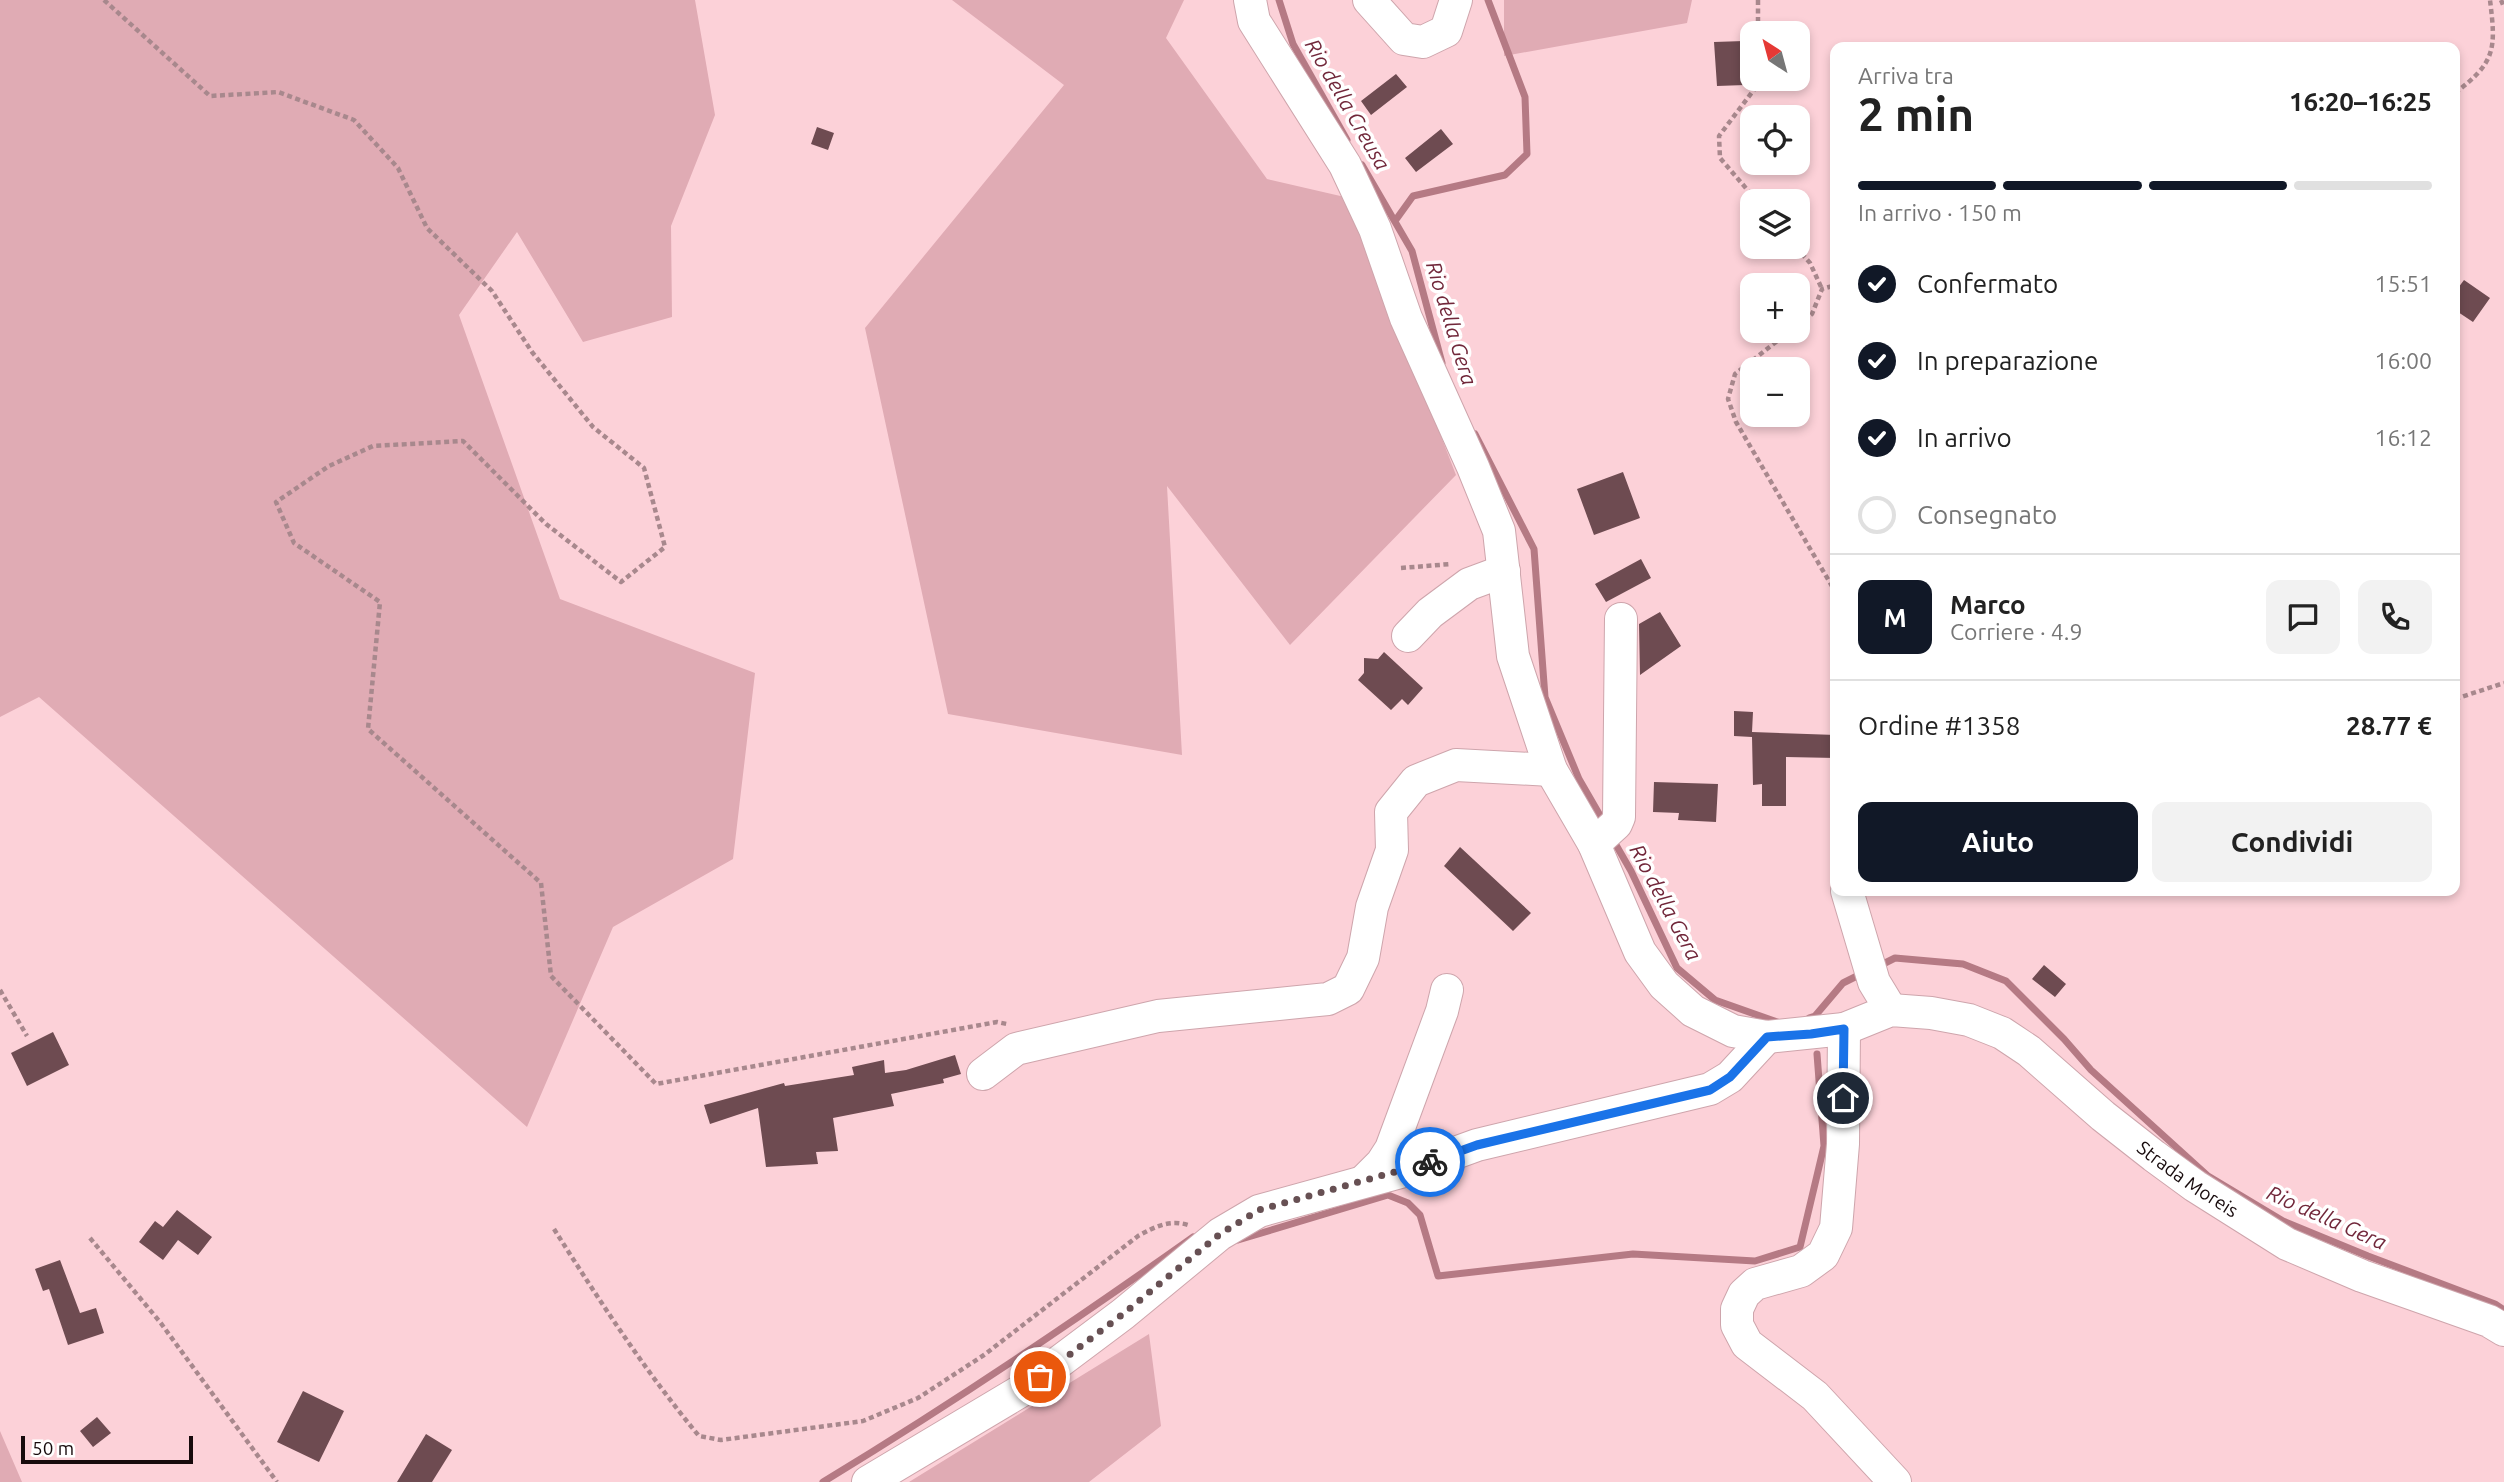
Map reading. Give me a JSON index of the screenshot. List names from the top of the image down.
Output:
{
  "streets": {
    "street": ["Strada Moreis"]
  },
  "water": ["Rio della Creusa", "Rio della Gera"],
  "scale_bar": "50 m",
  "north": "top left",
  "page": {
    "map_buttons": ["+", "−"],
    "heading": ["2 min", "Arriva tra", "16:20–16:25"],
    "panel": [
      "Marco",
      "Corriere · 4.9",
      "Ordine #1358",
      "28.77 €"
    ],
    "bar": "In arrivo · 150 m",
    "list": [
      ["Confermato", "15:51"],
      ["In preparazione", "16:00"],
      ["In arrivo", "16:12"],
      "Consegnato"
    ],
    "round": "M",
    "buttons": ["Aiuto", "Condividi"],
    "scale": "50 m"
  }
}
